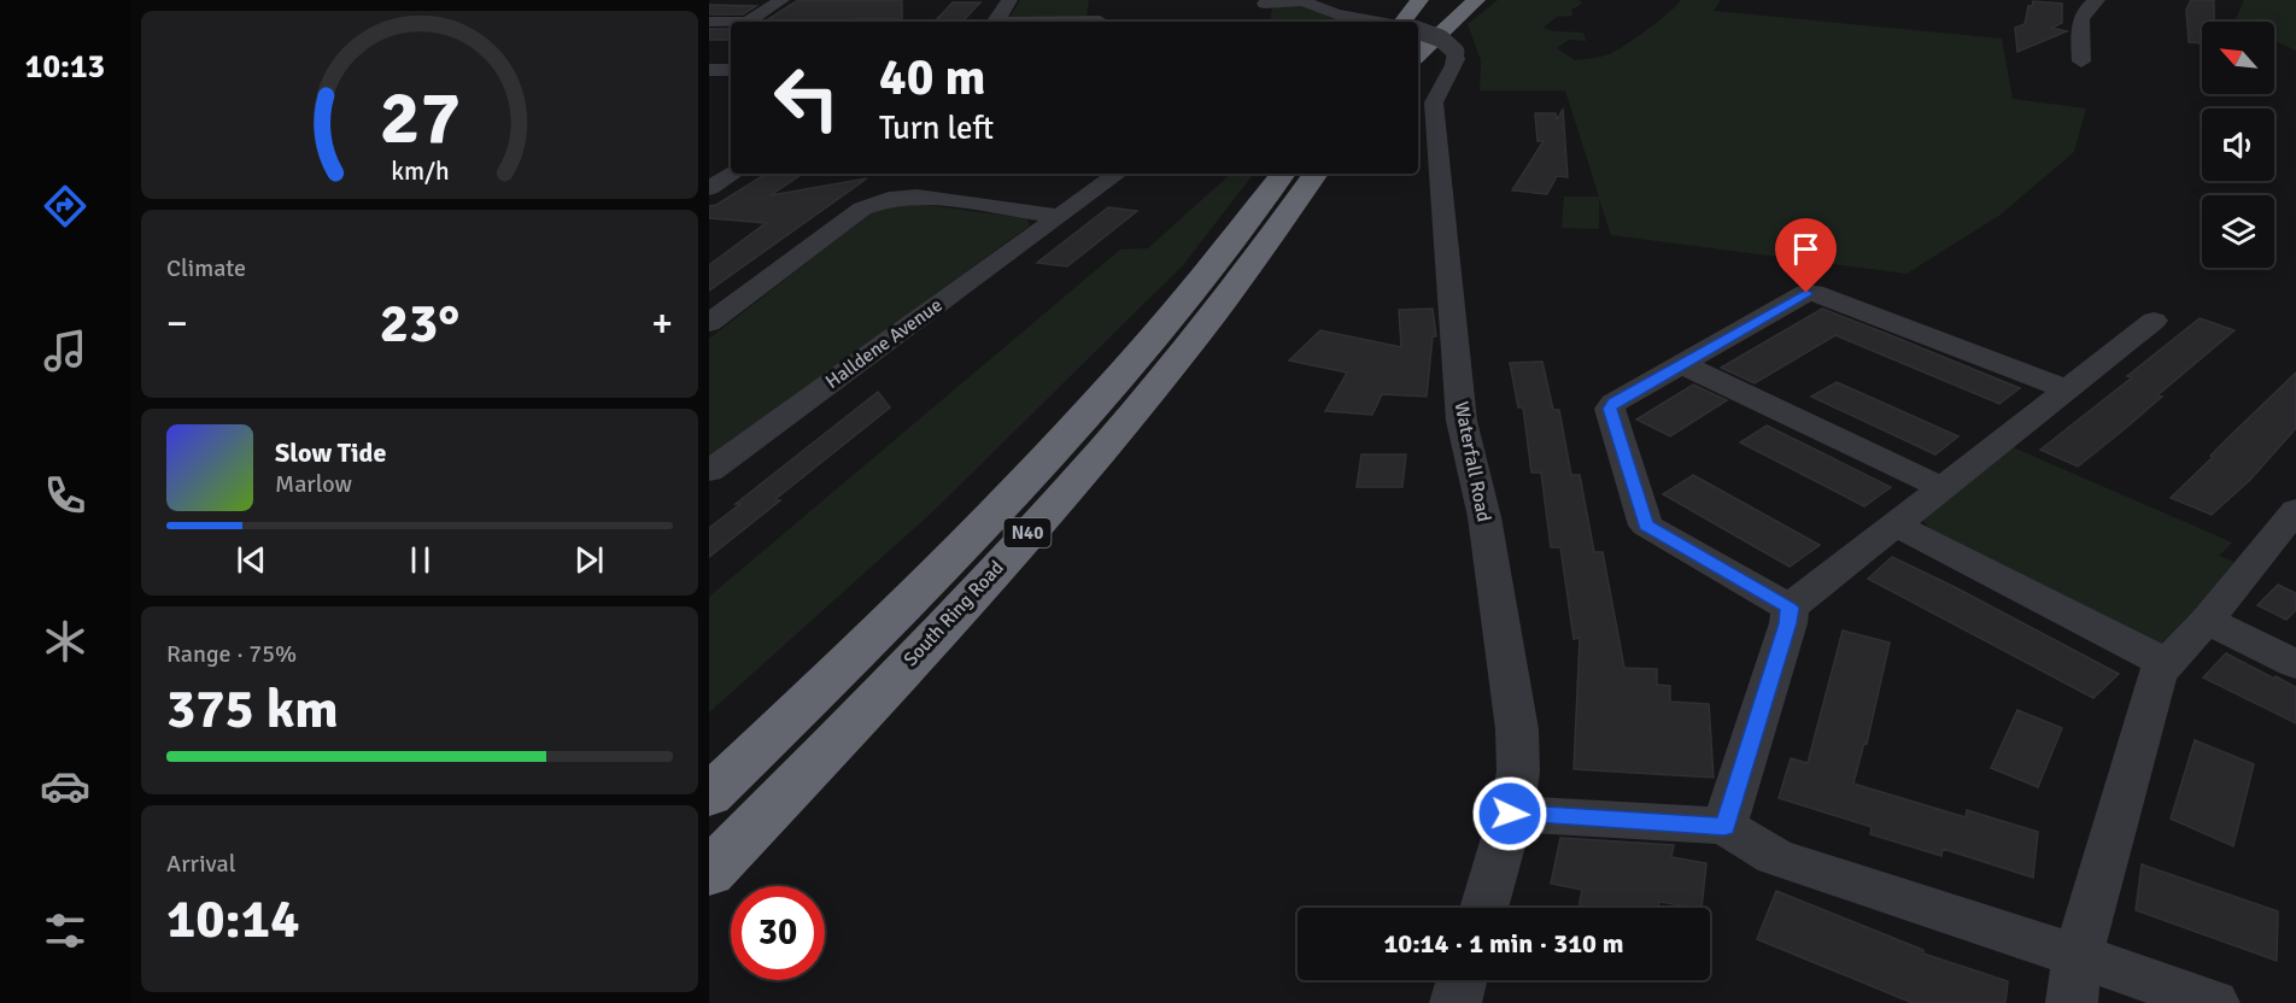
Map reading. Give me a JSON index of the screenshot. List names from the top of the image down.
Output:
{
  "streets": {
    "highway": ["N40", "South Ring Road"],
    "street": ["Halldene Avenue", "Waterfall Road"]
  },
  "north": "top left",
  "page": {
    "tabs": "10:13",
    "turn": ["40 m", "Turn left"],
    "tile": [
      "Climate",
      ["Range · 75%", "375 km"],
      ["Arrival", "10:14"]
    ],
    "heat": ["−", "23°", "+"],
    "song": ["Slow Tide", "Marlow"],
    "limit": "30",
    "trip": "10:14 · 1 min · 310 m",
    "gauge": ["27", "km/h"]
  }
}
